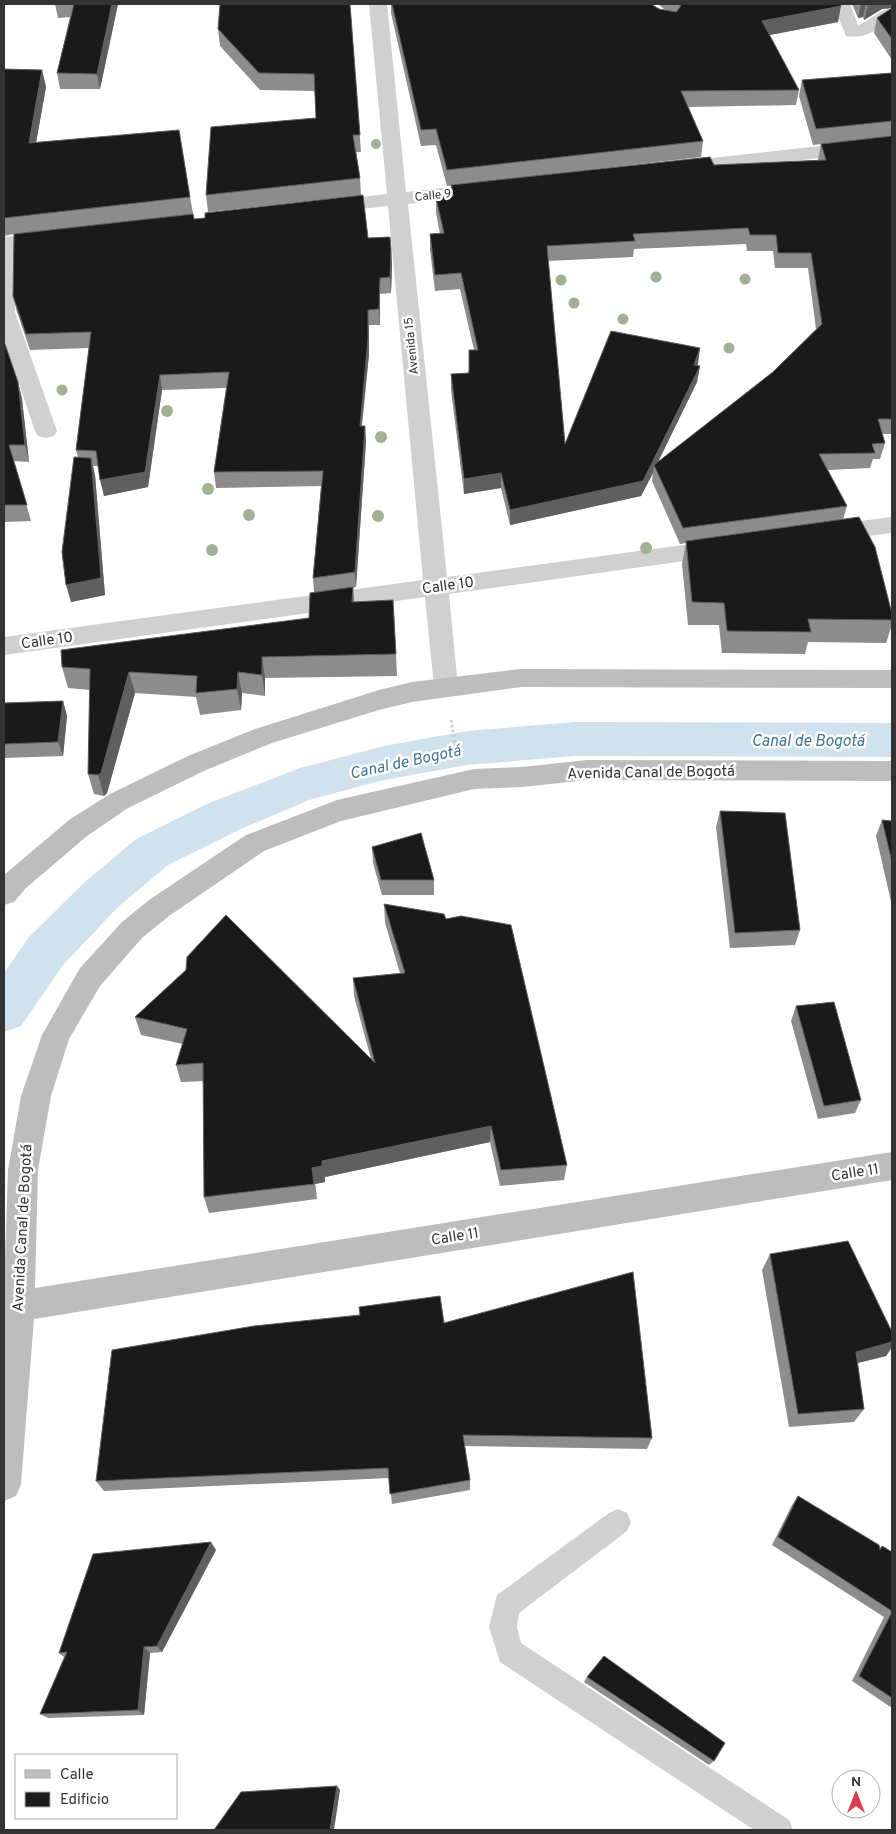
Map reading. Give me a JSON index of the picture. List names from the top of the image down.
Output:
{
  "streets": {
    "main road": ["Avenida Canal de Bogotá", "Calle 11"],
    "street": ["Calle 9", "Avenida 15", "Calle 10"]
  },
  "crossings": [
    ["Calle 9", "Avenida 15"],
    ["Avenida 15", "Calle 10"],
    ["Avenida Canal de Bogotá", "Calle 11"]
  ],
  "water": ["Canal de Bogotá"],
  "legend": ["Calle", "Edificio"],
  "north": "top"
}
